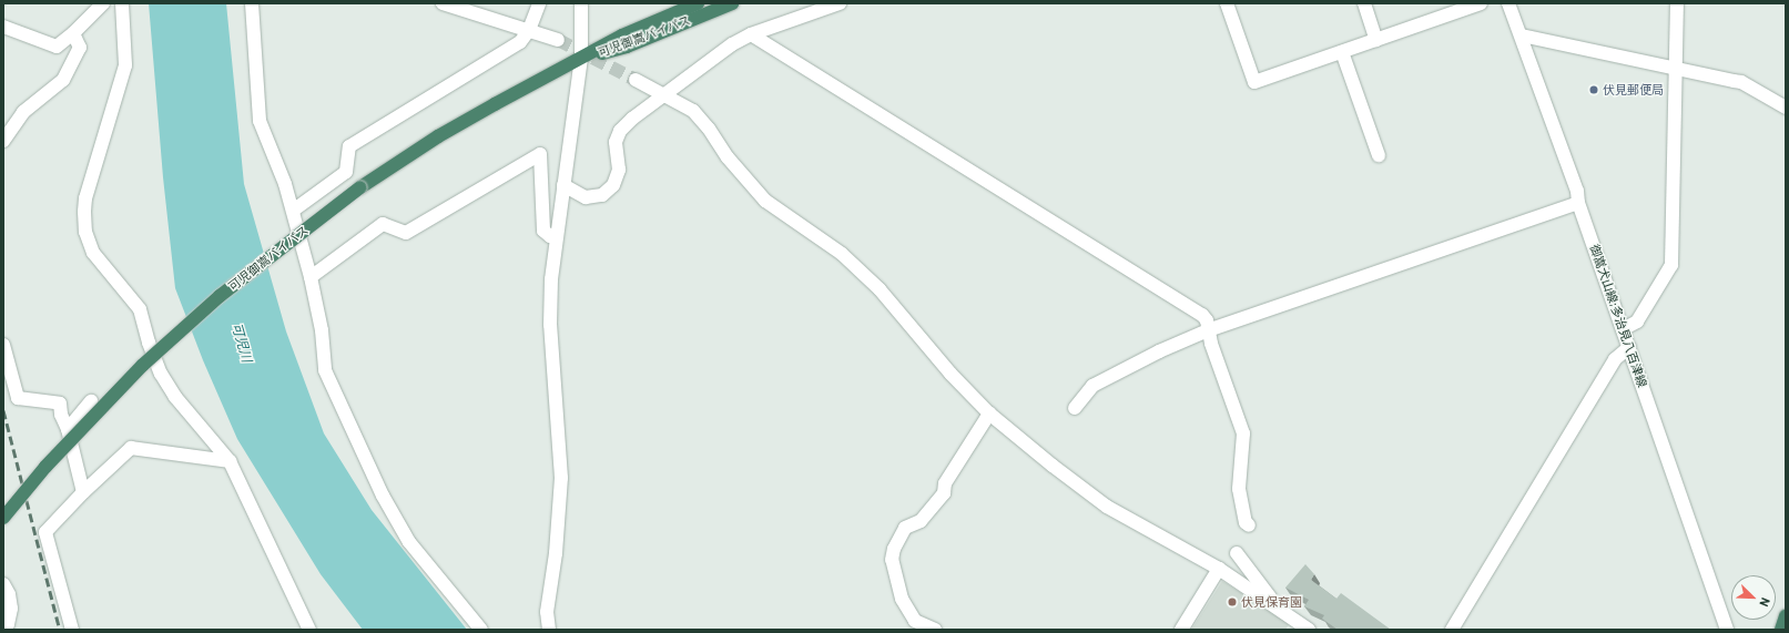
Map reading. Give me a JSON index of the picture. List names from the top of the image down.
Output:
{
  "streets": {
    "highway": ["可児御嵩バイパス"],
    "street": ["御嵩犬山線;多治見八百津線"]
  },
  "water": ["可児川"],
  "places": ["伏見郵便局", "伏見保育園"],
  "north": "bottom right"
}
